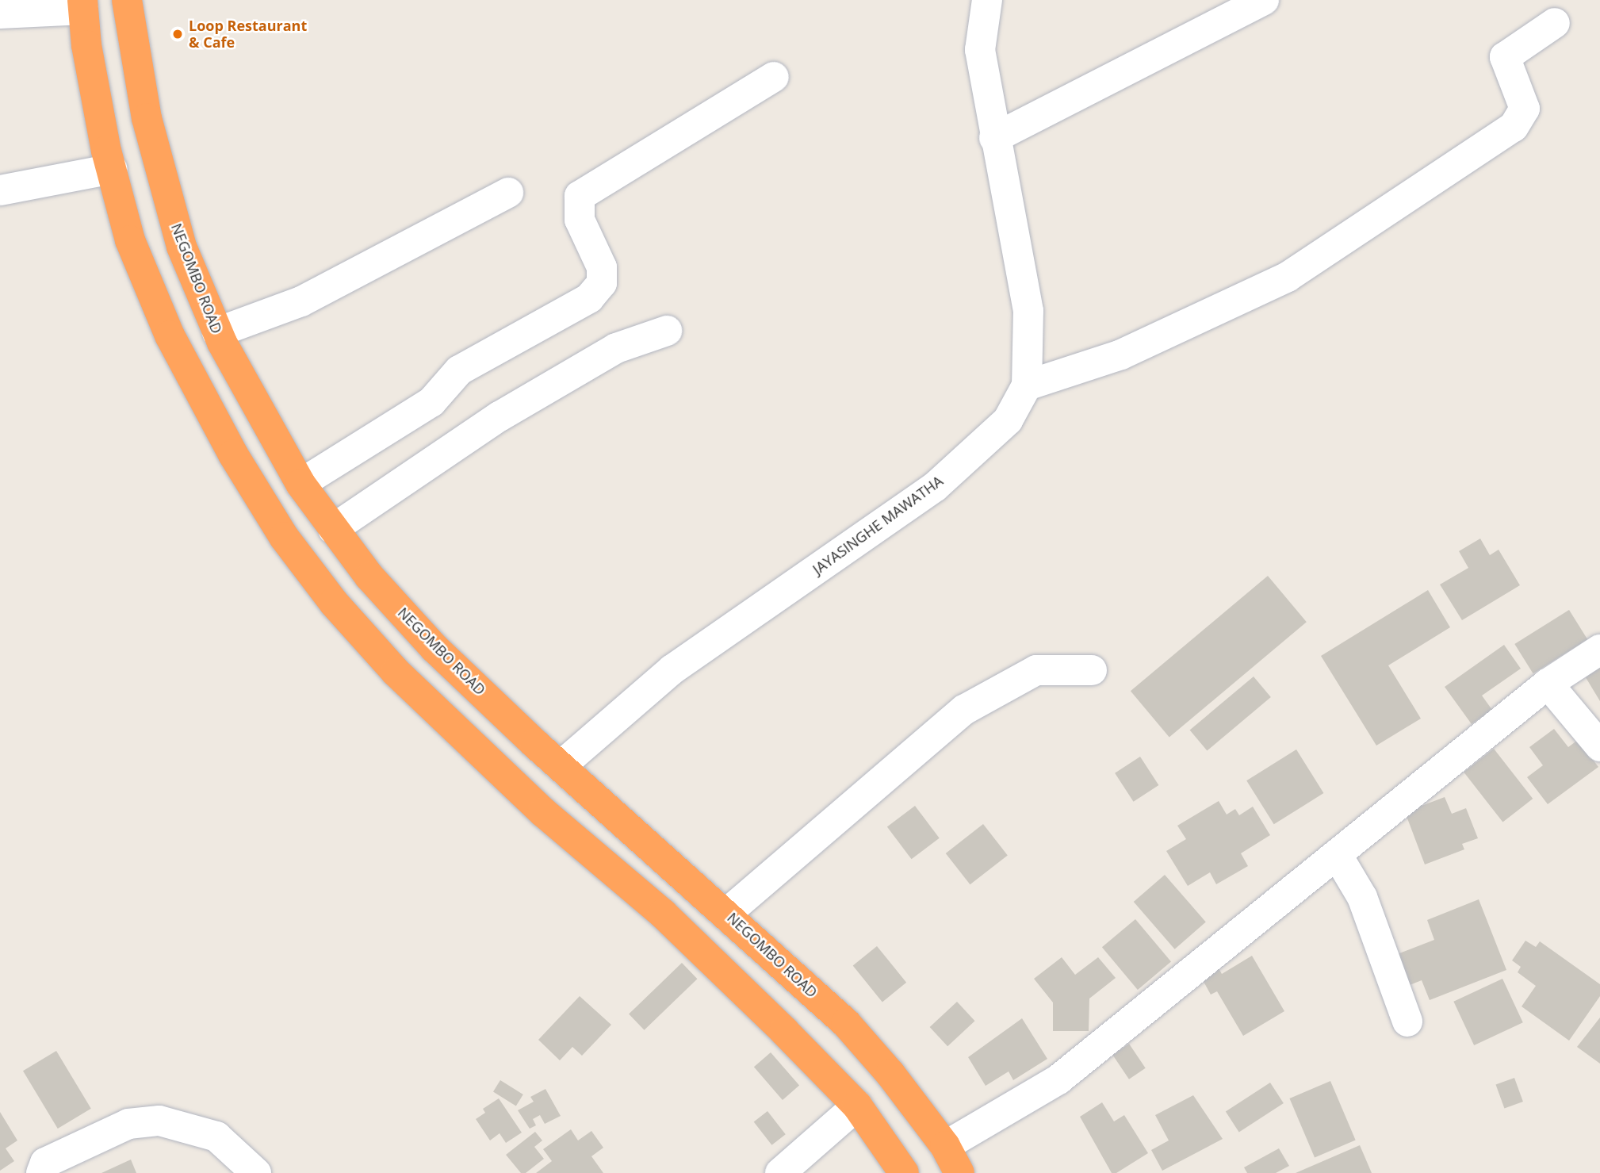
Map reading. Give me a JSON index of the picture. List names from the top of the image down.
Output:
{
  "streets": {
    "highway": ["NEGOMBO ROAD"],
    "street": ["JAYASINGHE MAWATHA"]
  },
  "crossings": [
    ["NEGOMBO ROAD", "JAYASINGHE MAWATHA"]
  ],
  "places": ["Loop Restaurant & Cafe"]
}
